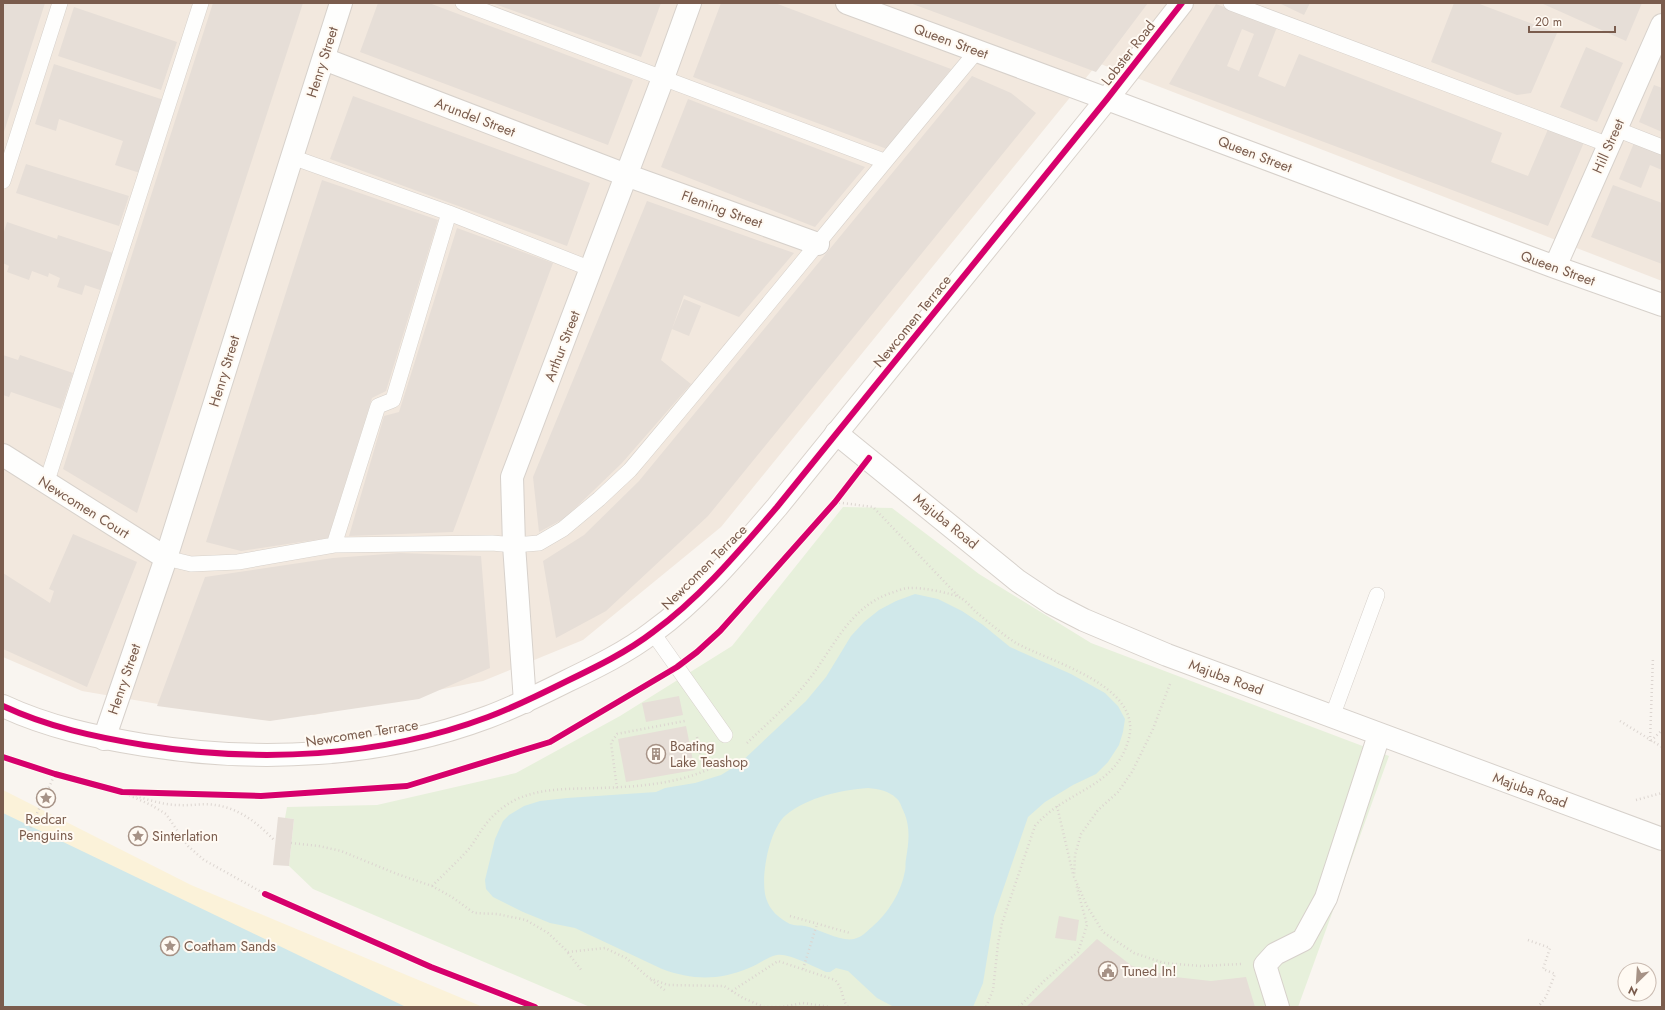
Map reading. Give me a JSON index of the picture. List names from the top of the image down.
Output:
{
  "streets": {
    "street": [
      "Queen Street",
      "Lobster Road",
      "Henry Street",
      "Arundel Street",
      "Hill Street",
      "Fleming Street",
      "Newcomen Terrace",
      "Arthur Street",
      "Newcomen Court",
      "Majuba Road"
    ]
  },
  "crossings": [
    ["Queen Street", "Lobster Road"],
    ["Queen Street", "Hill Street"],
    ["Queen Street", "Newcomen Terrace"],
    ["Lobster Road", "Newcomen Terrace"],
    ["Henry Street", "Arundel Street"],
    ["Henry Street", "Newcomen Terrace"],
    ["Henry Street", "Newcomen Court"],
    ["Arundel Street", "Fleming Street"],
    ["Arundel Street", "Arthur Street"],
    ["Fleming Street", "Arthur Street"],
    ["Newcomen Terrace", "Arthur Street"],
    ["Newcomen Terrace", "Majuba Road"]
  ],
  "places": {
    "building": ["Boating Lake Teashop"],
    "place": ["Redcar Penguins", "Sinterlation", "Coatham Sands"],
    "public building": ["Tuned In!"]
  },
  "scale_bar": "20 m",
  "north": "bottom left"
}
